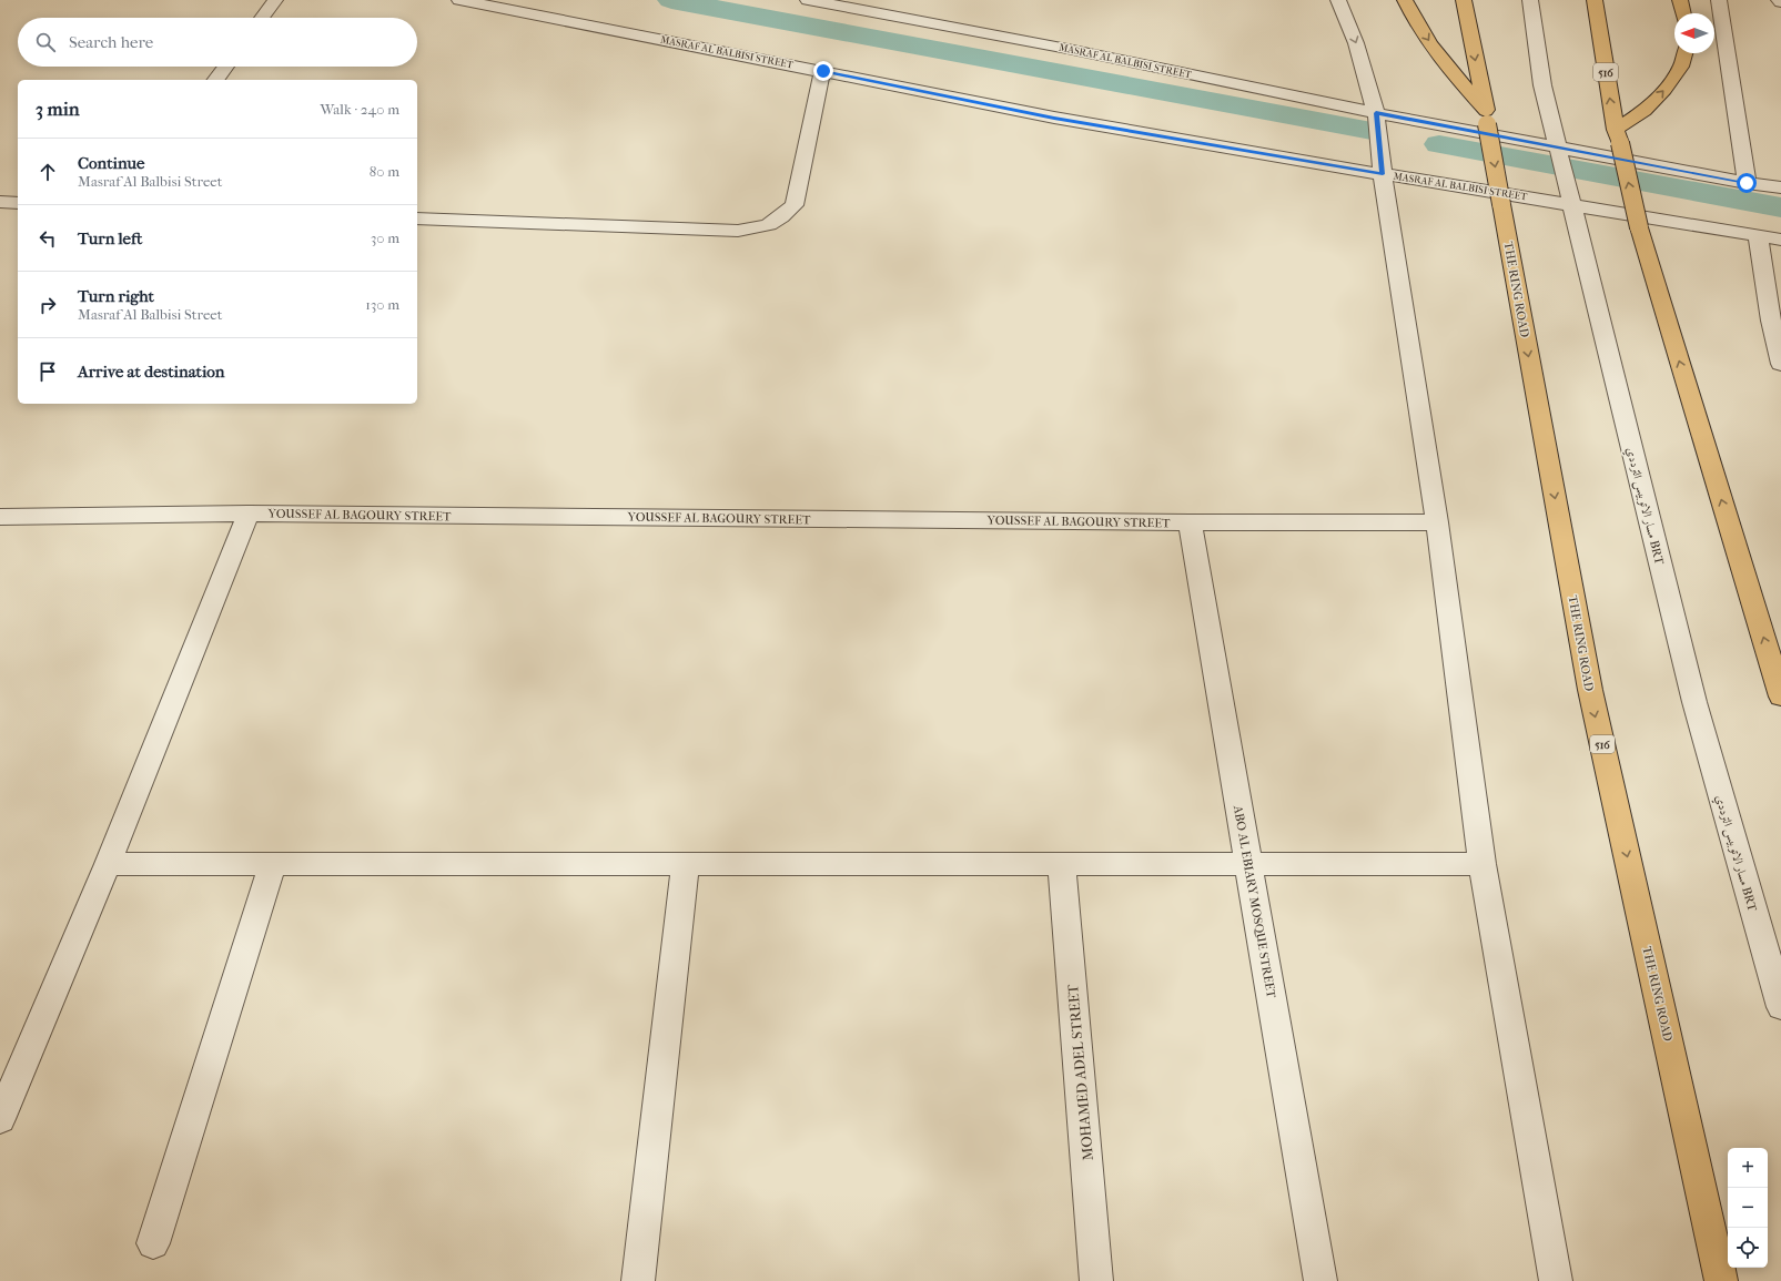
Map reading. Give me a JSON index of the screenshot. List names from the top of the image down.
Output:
{
  "streets": {
    "highway": ["516", "THE RING ROAD"],
    "street": [
      "MASRAF AL BALBISI STREET",
      "مسار الاتوبيس الترددي BRT",
      "YOUSSEF AL BAGOURY STREET",
      "ABO AL EBIARY MOSQUE STREET",
      "MOHAMED ADEL STREET"
    ]
  },
  "crossings": [
    ["YOUSSEF AL BAGOURY STREET", "ABO AL EBIARY MOSQUE STREET"]
  ],
  "north": "left",
  "page": {
    "search": "Search here",
    "heading": ["3 min", "Walk · 240 m"],
    "list": [
      ["Continue", "Masraf Al Balbisi Street", "80 m"],
      ["Turn left", "30 m"],
      ["Turn right", "Masraf Al Balbisi Street", "130 m"],
      "Arrive at destination"
    ],
    "map_buttons": ["+", "−"]
  }
}
